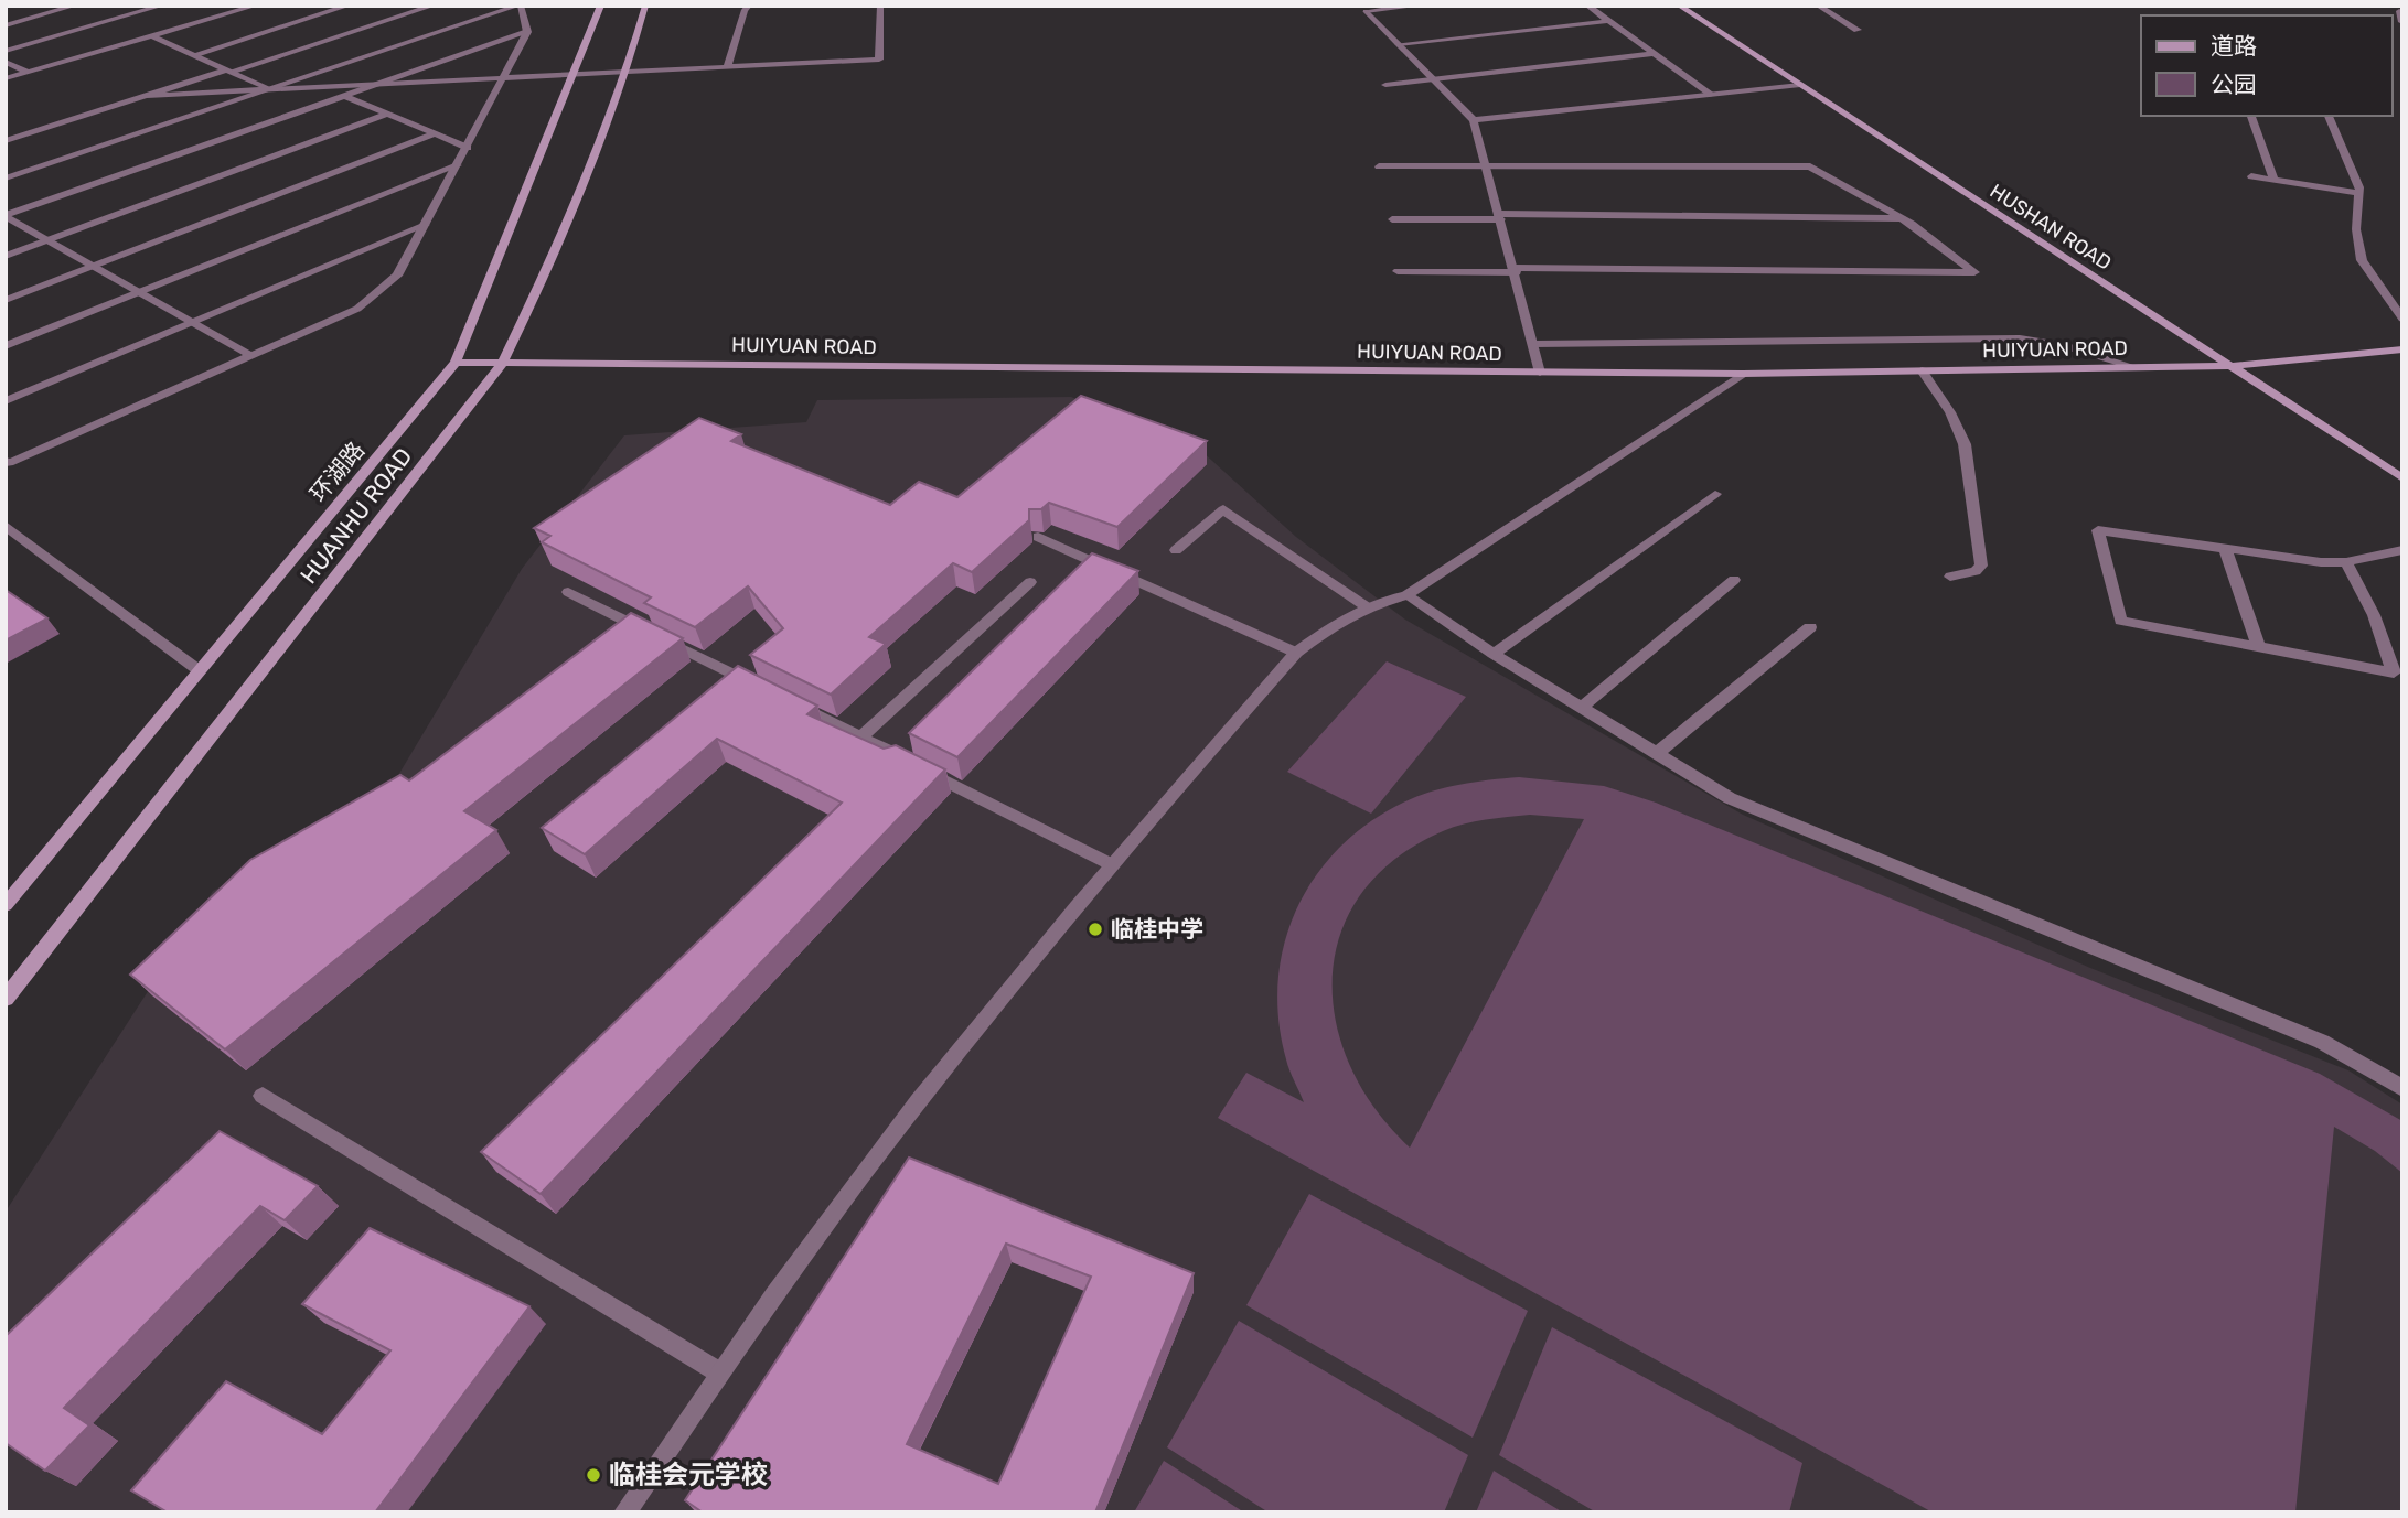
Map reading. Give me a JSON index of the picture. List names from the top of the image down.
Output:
{
  "streets": {
    "main road": [
      "HUSHAN ROAD",
      "HUIYUAN ROAD",
      "环湖路",
      "HUANHU ROAD"
    ]
  },
  "crossings": [
    ["HUSHAN ROAD", "HUIYUAN ROAD"],
    ["HUIYUAN ROAD", "环湖路"],
    ["HUIYUAN ROAD", "HUANHU ROAD"]
  ],
  "places": ["临桂中学", "临桂会元学校"],
  "legend": ["道路", "公园"]
}
